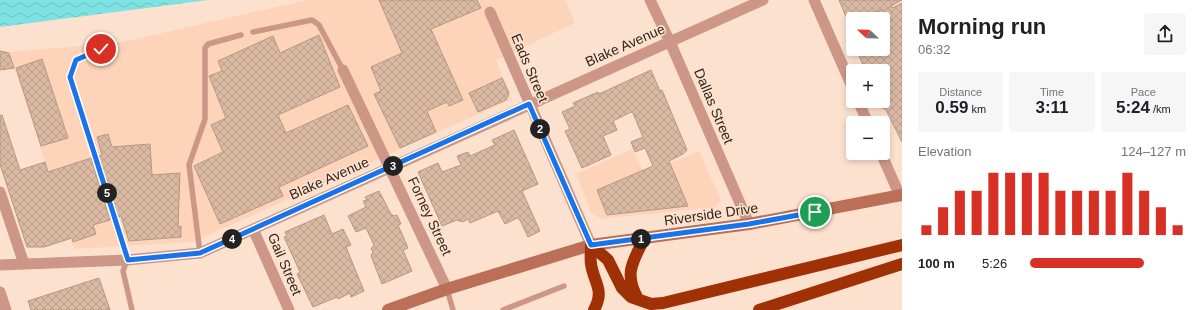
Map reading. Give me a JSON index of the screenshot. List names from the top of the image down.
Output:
{
  "streets": {
    "main road": ["Riverside Drive"],
    "street": [
      "Blake Avenue",
      "Eads Street",
      "Dallas Street",
      "Forney Street",
      "Gail Street"
    ]
  },
  "crossings": [
    ["Blake Avenue", "Eads Street"],
    ["Blake Avenue", "Dallas Street"],
    ["Blake Avenue", "Forney Street"],
    ["Blake Avenue", "Gail Street"],
    ["Eads Street", "Riverside Drive"],
    ["Dallas Street", "Riverside Drive"],
    ["Riverside Drive", "Forney Street"]
  ],
  "north": "left",
  "page": {
    "heading": ["Morning run", "06:32"],
    "map_buttons": ["+", "−"],
    "stats": [
      ["Distance", "0.59 km"],
      ["Time", "3:11"],
      ["Pace", "5:24 /km"]
    ],
    "pins": [
      "2",
      "3",
      "5",
      "1",
      "4"
    ],
    "chart": ["Elevation", "124–127 m"],
    "list": [
      {
        "name": "100 m",
        "note": "5:26"
      }
    ]
  }
}
